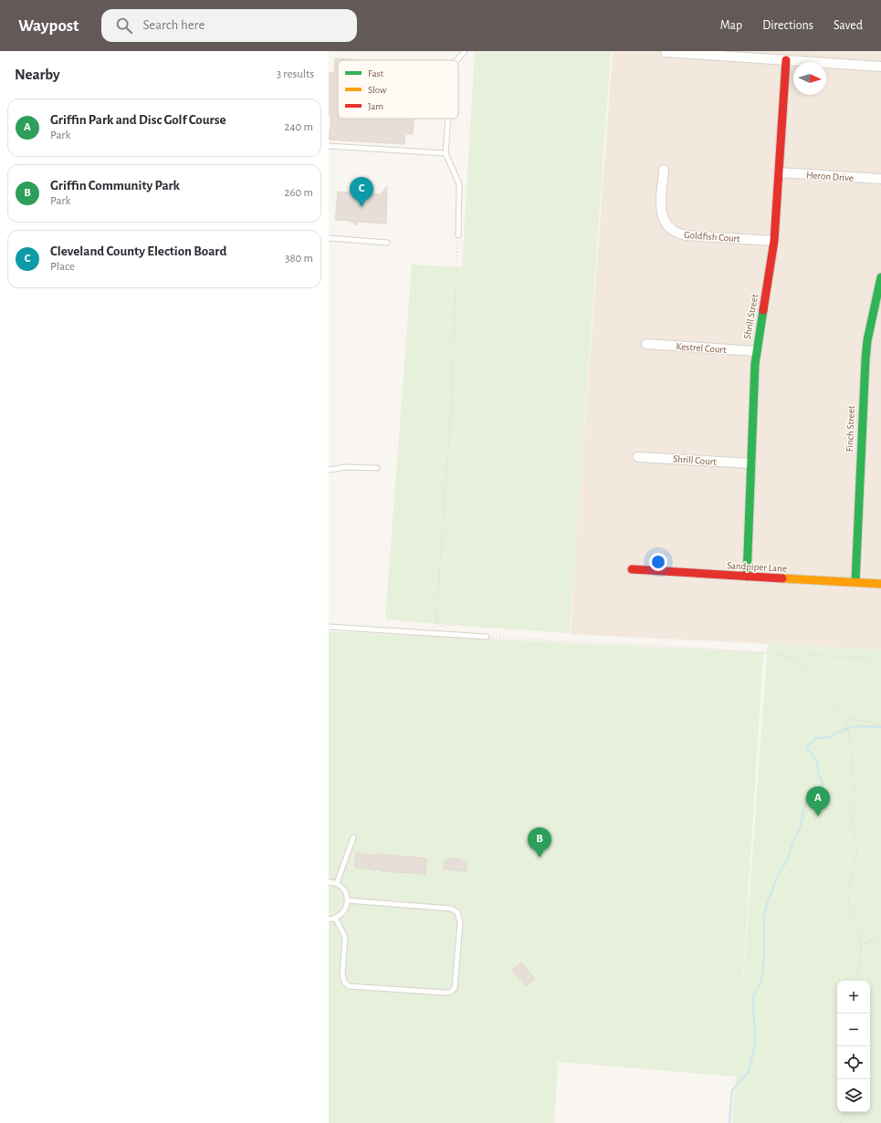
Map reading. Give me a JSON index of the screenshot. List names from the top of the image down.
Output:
{
  "streets": {
    "street": [
      "Heron Drive",
      "Goldfish Court",
      "Shrill Street",
      "Kestrel Court",
      "Finch Street",
      "Shrill Court",
      "Sandpiper Lane"
    ]
  },
  "crossings": [
    ["Heron Drive", "Shrill Street"],
    ["Goldfish Court", "Shrill Street"],
    ["Shrill Street", "Kestrel Court"],
    ["Shrill Street", "Shrill Court"],
    ["Shrill Street", "Sandpiper Lane"],
    ["Finch Street", "Sandpiper Lane"]
  ],
  "legend": ["Fast", "Slow", "Jam"],
  "north": "right",
  "page": {
    "header": "Waypost",
    "search": "Search here",
    "nav": ["Map", "Directions", "Saved"],
    "heading": ["Nearby", "3 results"],
    "list": [
      {
        "mark": "A",
        "name": "Griffin Park and Disc Golf Course",
        "note": "Park",
        "value": "240 m"
      },
      {
        "mark": "B",
        "name": "Griffin Community Park",
        "note": "Park",
        "value": "260 m"
      },
      {
        "mark": "C",
        "name": "Cleveland County Election Board",
        "note": "Place",
        "value": "380 m"
      }
    ],
    "pins": ["C", "A", "B"],
    "map_buttons": ["+", "−"]
  }
}
